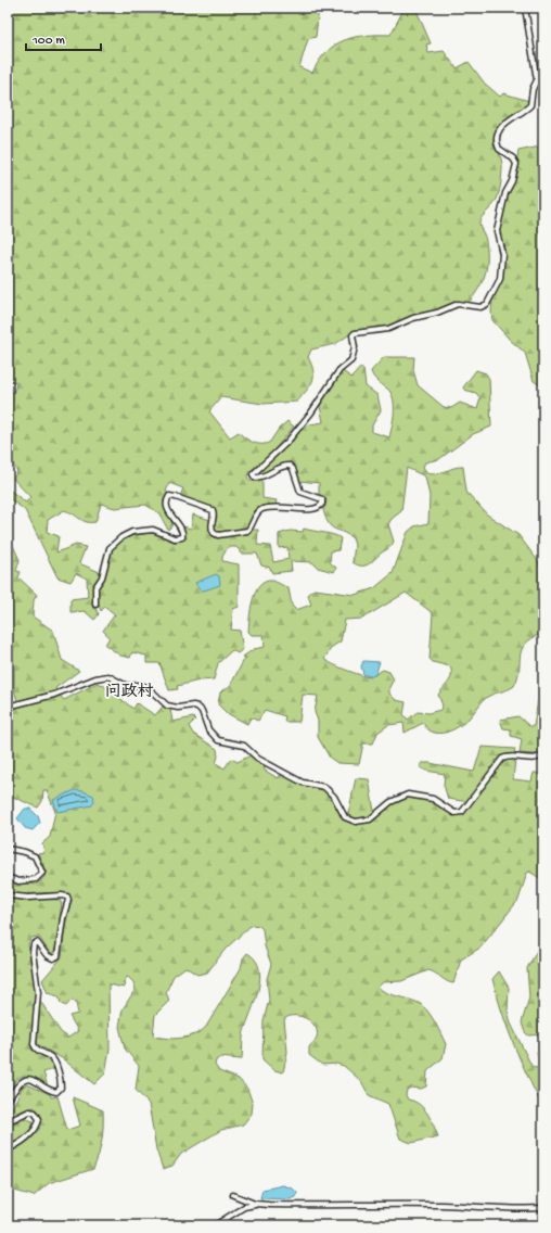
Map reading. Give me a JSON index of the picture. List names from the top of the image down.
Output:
{
  "districts": ["问政村"],
  "scale_bar": "100 m"
}
